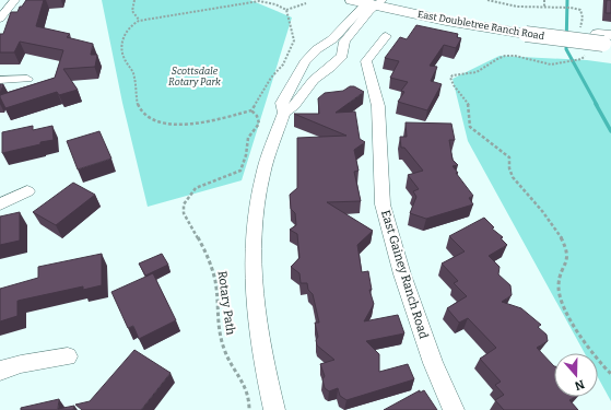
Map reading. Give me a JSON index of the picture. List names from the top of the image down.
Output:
{
  "streets": {
    "main road": ["East Doubletree Ranch Road"],
    "street": ["East Gainey Ranch Road"],
    "path": ["Rotary Path"]
  },
  "parks": ["Scottsdale Rotary Park"],
  "north": "bottom"
}
